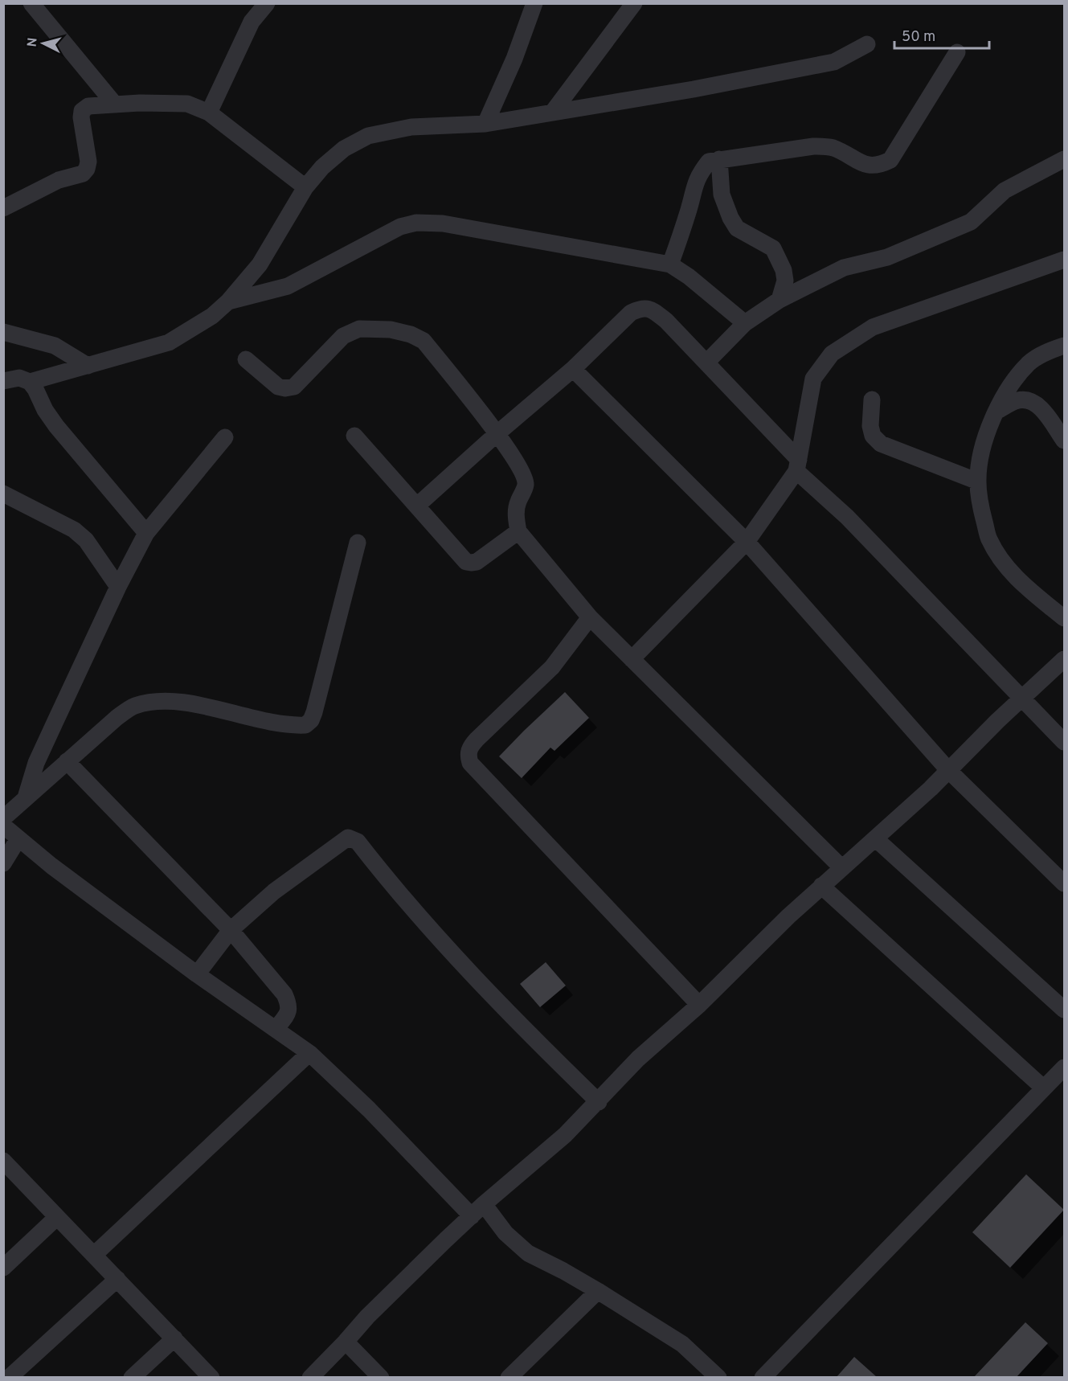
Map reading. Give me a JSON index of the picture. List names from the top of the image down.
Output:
{
  "scale_bar": "50 m",
  "north": "left"
}
